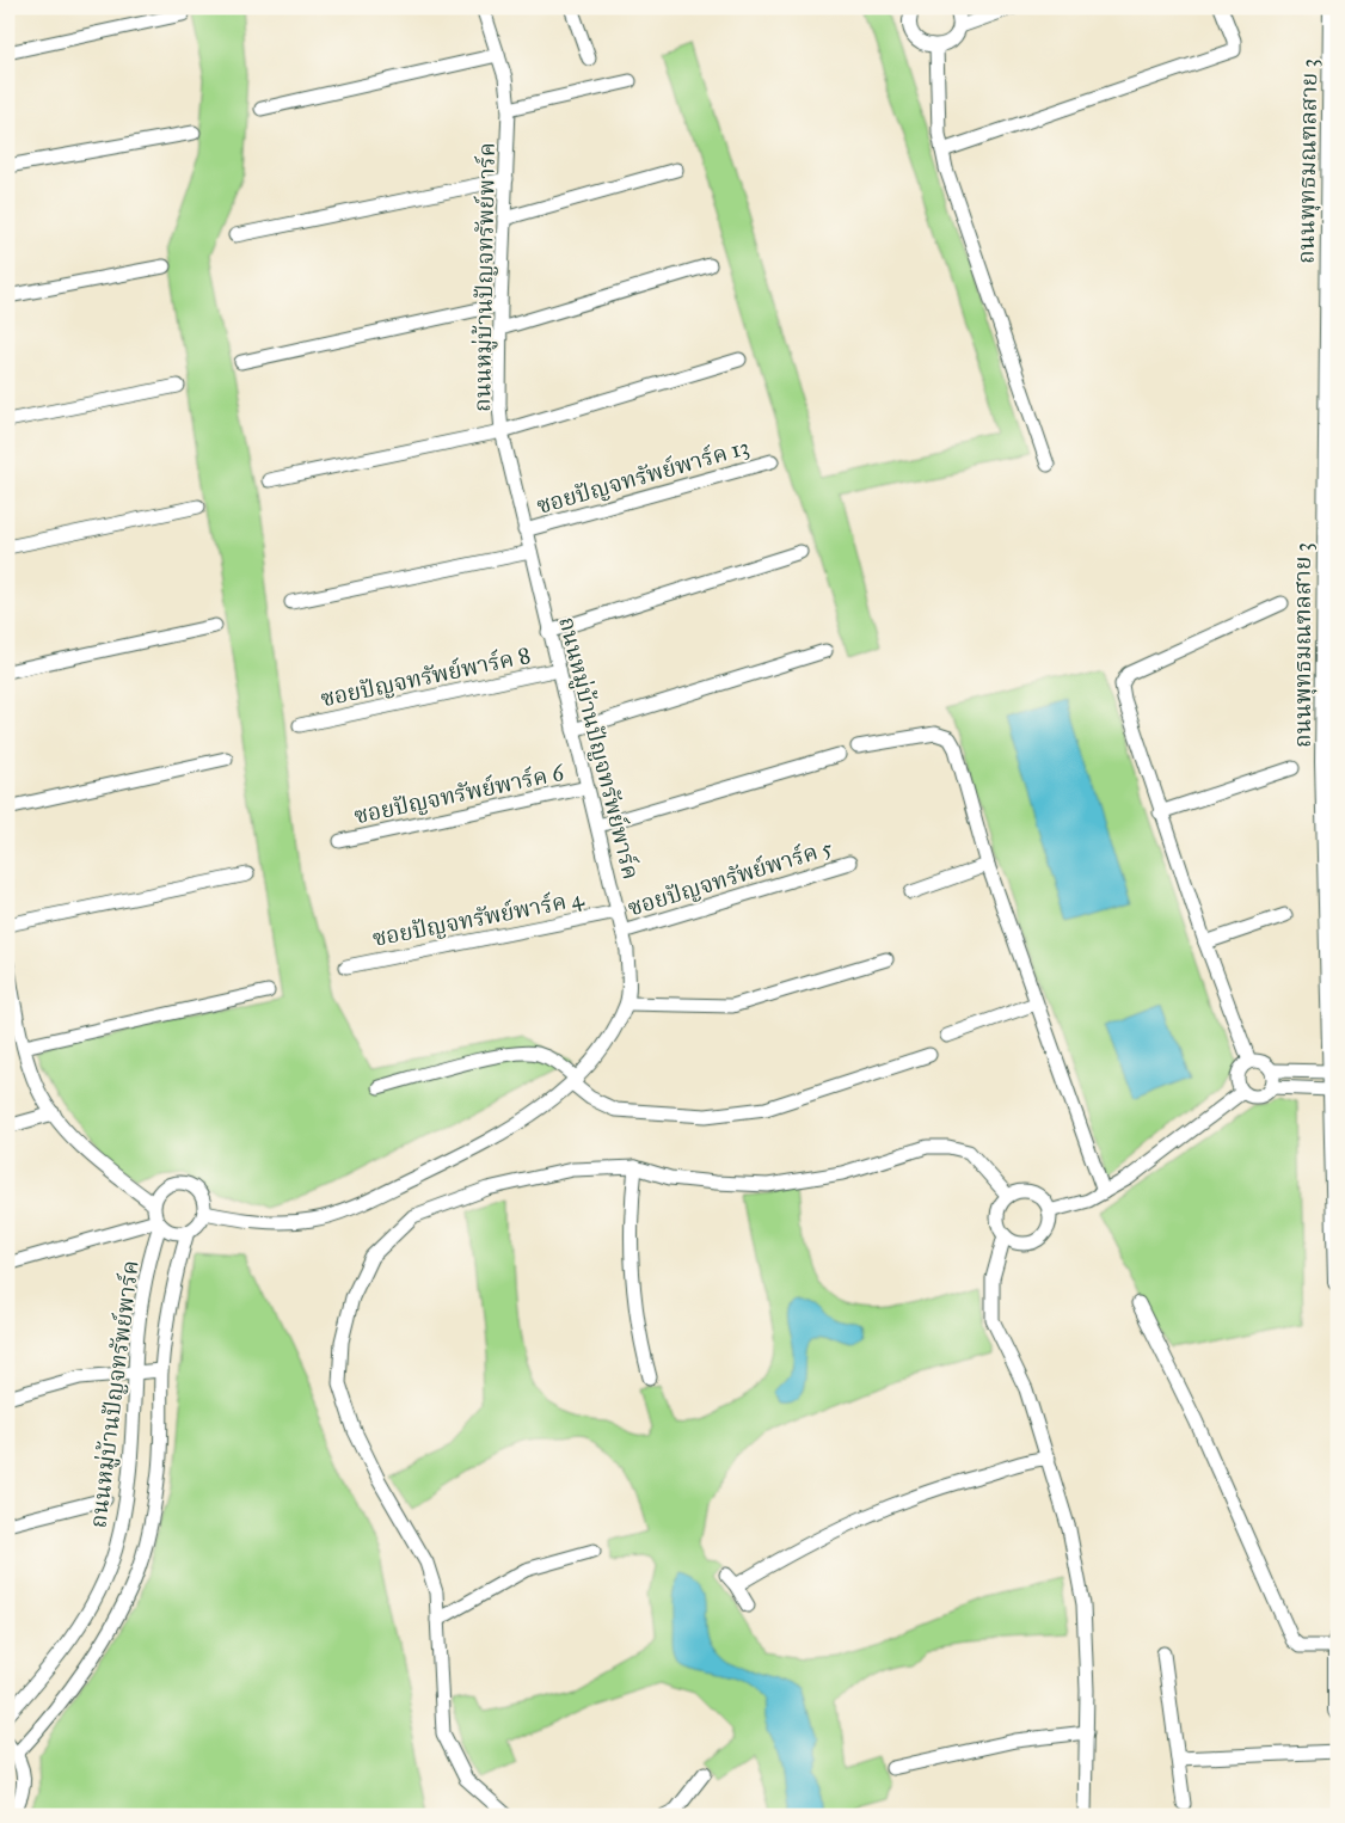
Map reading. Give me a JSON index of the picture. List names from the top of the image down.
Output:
{
  "streets": {
    "main road": ["ถนนพุทธมณฑลสาย 3"],
    "street": [
      "ถนนหมู่บ้านปัญจทรัพย์พาร์ค",
      "ซอยปัญจทรัพย์พาร์ค 13",
      "ซอยปัญจทรัพย์พาร์ค 8",
      "ซอยปัญจทรัพย์พาร์ค 6",
      "ซอยปัญจทรัพย์พาร์ค 5",
      "ซอยปัญจทรัพย์พาร์ค 4"
    ]
  },
  "crossings": [
    ["ถนนหมู่บ้านปัญจทรัพย์พาร์ค", "ซอยปัญจทรัพย์พาร์ค 13"],
    ["ถนนหมู่บ้านปัญจทรัพย์พาร์ค", "ซอยปัญจทรัพย์พาร์ค 8"],
    ["ถนนหมู่บ้านปัญจทรัพย์พาร์ค", "ซอยปัญจทรัพย์พาร์ค 6"],
    ["ถนนหมู่บ้านปัญจทรัพย์พาร์ค", "ซอยปัญจทรัพย์พาร์ค 5"],
    ["ถนนหมู่บ้านปัญจทรัพย์พาร์ค", "ซอยปัญจทรัพย์พาร์ค 4"]
  ]
}
